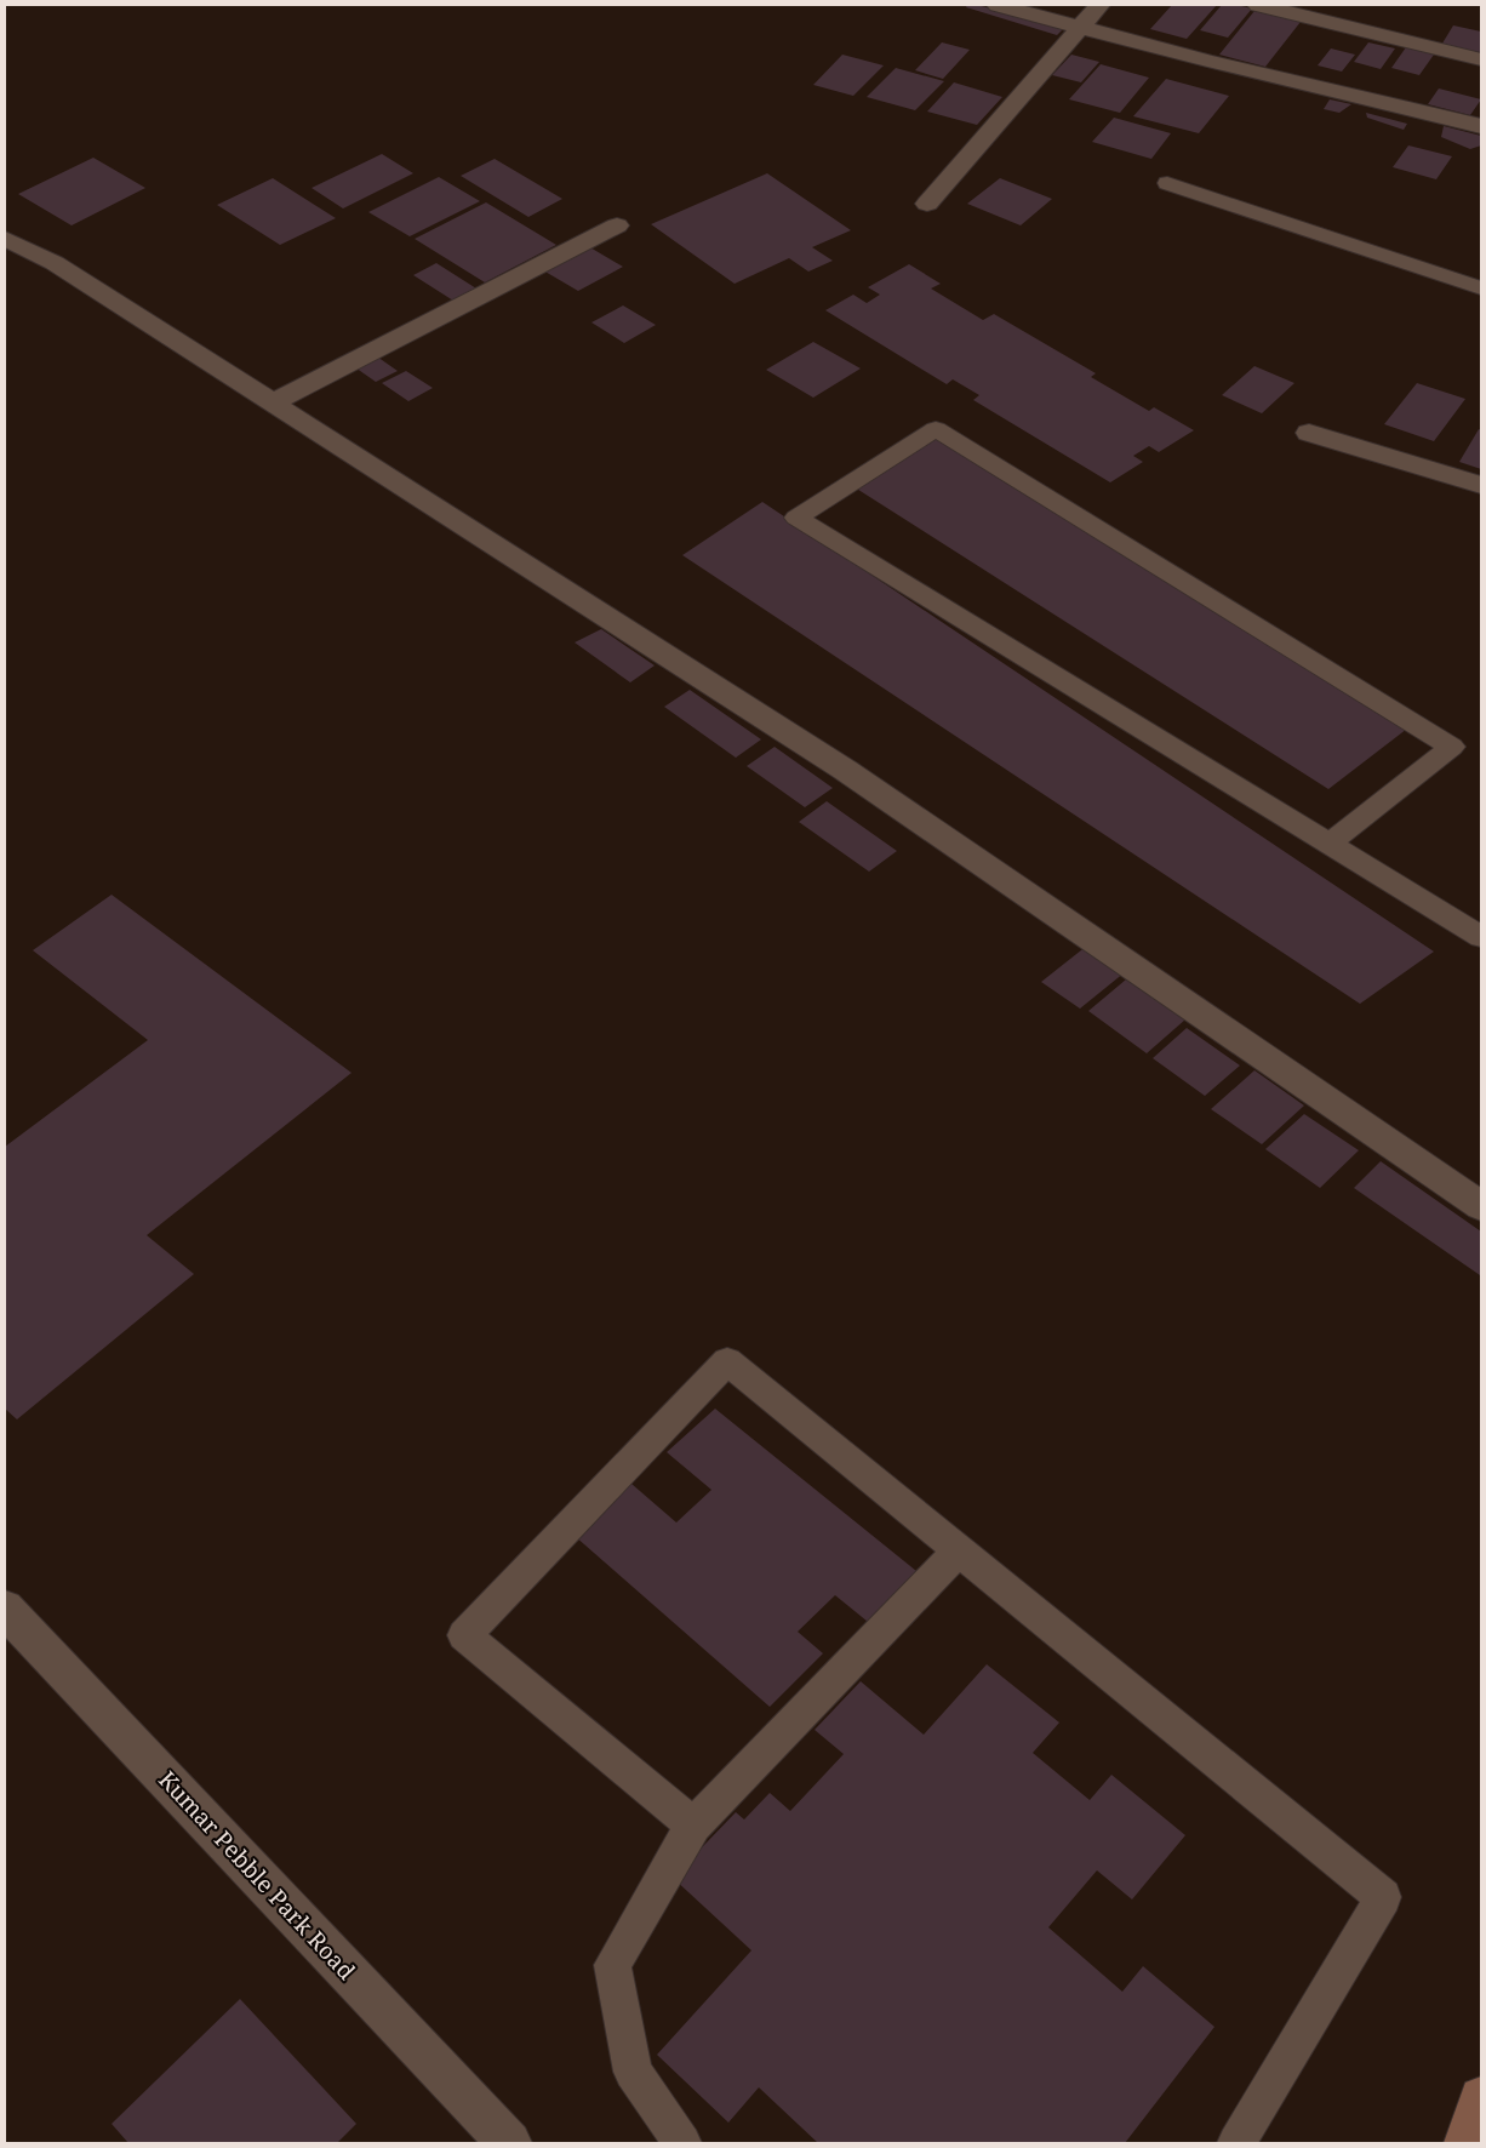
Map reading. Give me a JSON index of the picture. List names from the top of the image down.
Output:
{
  "streets": {
    "street": ["Kumar Pebble Park Road"]
  }
}
